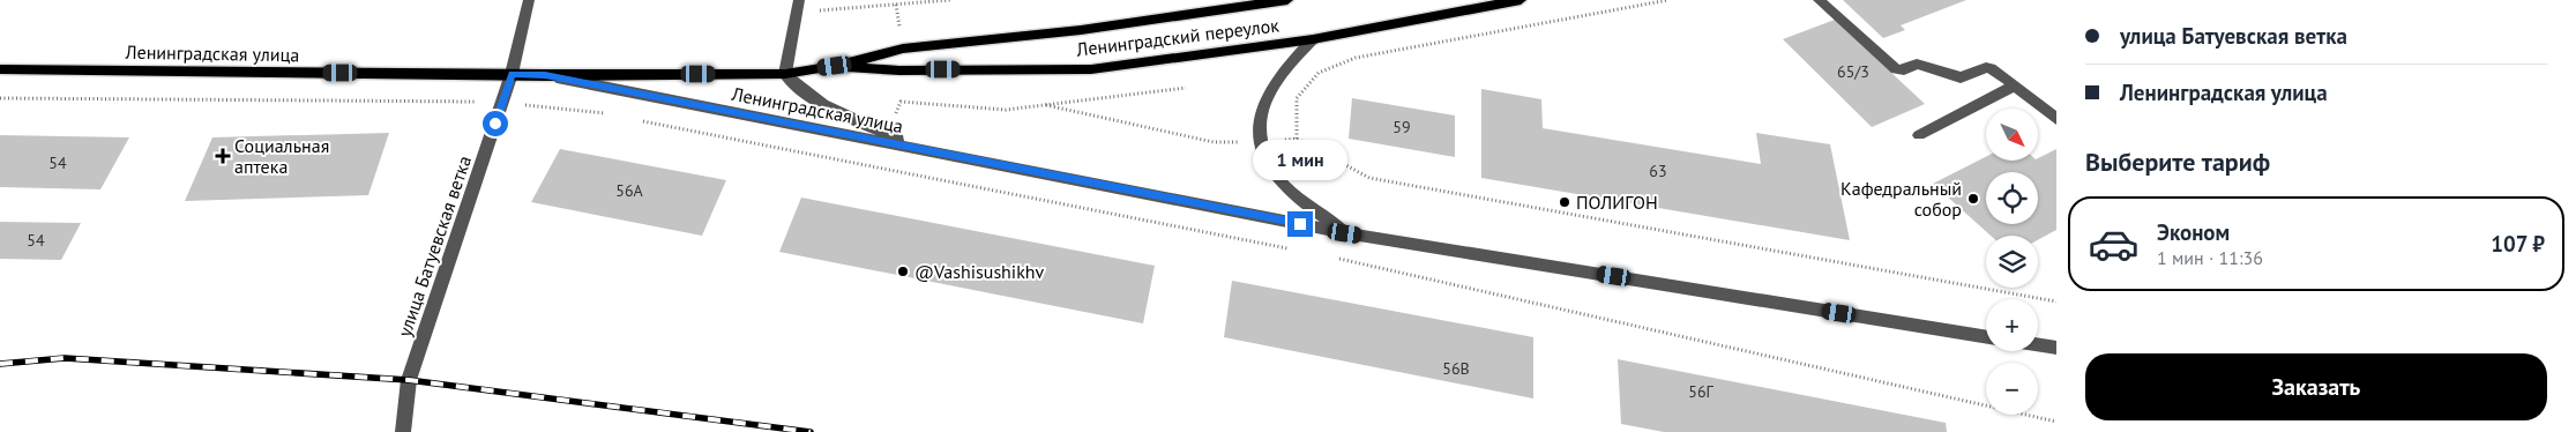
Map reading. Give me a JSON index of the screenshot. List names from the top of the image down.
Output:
{
  "streets": {
    "main road": ["Ленинградский переулок", "Ленинградская улица"],
    "street": ["улица Батуевская ветка"]
  },
  "crossings": [
    ["Ленинградский переулок", "Ленинградская улица"],
    ["Ленинградская улица", "улица Батуевская ветка"]
  ],
  "places": {
    "health": ["Социальная аптека"],
    "other": ["Кафедральный собор", "ПОЛИГОН", "@Vashisushikhv"]
  },
  "house_numbers": [
    "65/3",
    "59",
    "54",
    "63",
    "56А",
    "54",
    "56В",
    "56Г"
  ],
  "north": "bottom right",
  "page": {
    "banner": ["улица Батуевская ветка", "Ленинградская улица"],
    "map_buttons": ["+", "−"],
    "heading": "Выберите тариф",
    "bubble": "1 мин",
    "list": [
      {
        "name": "Эконом",
        "note": "1 мин · 11:36",
        "value": "107 ₽"
      }
    ],
    "buttons": "Заказать"
  }
}
